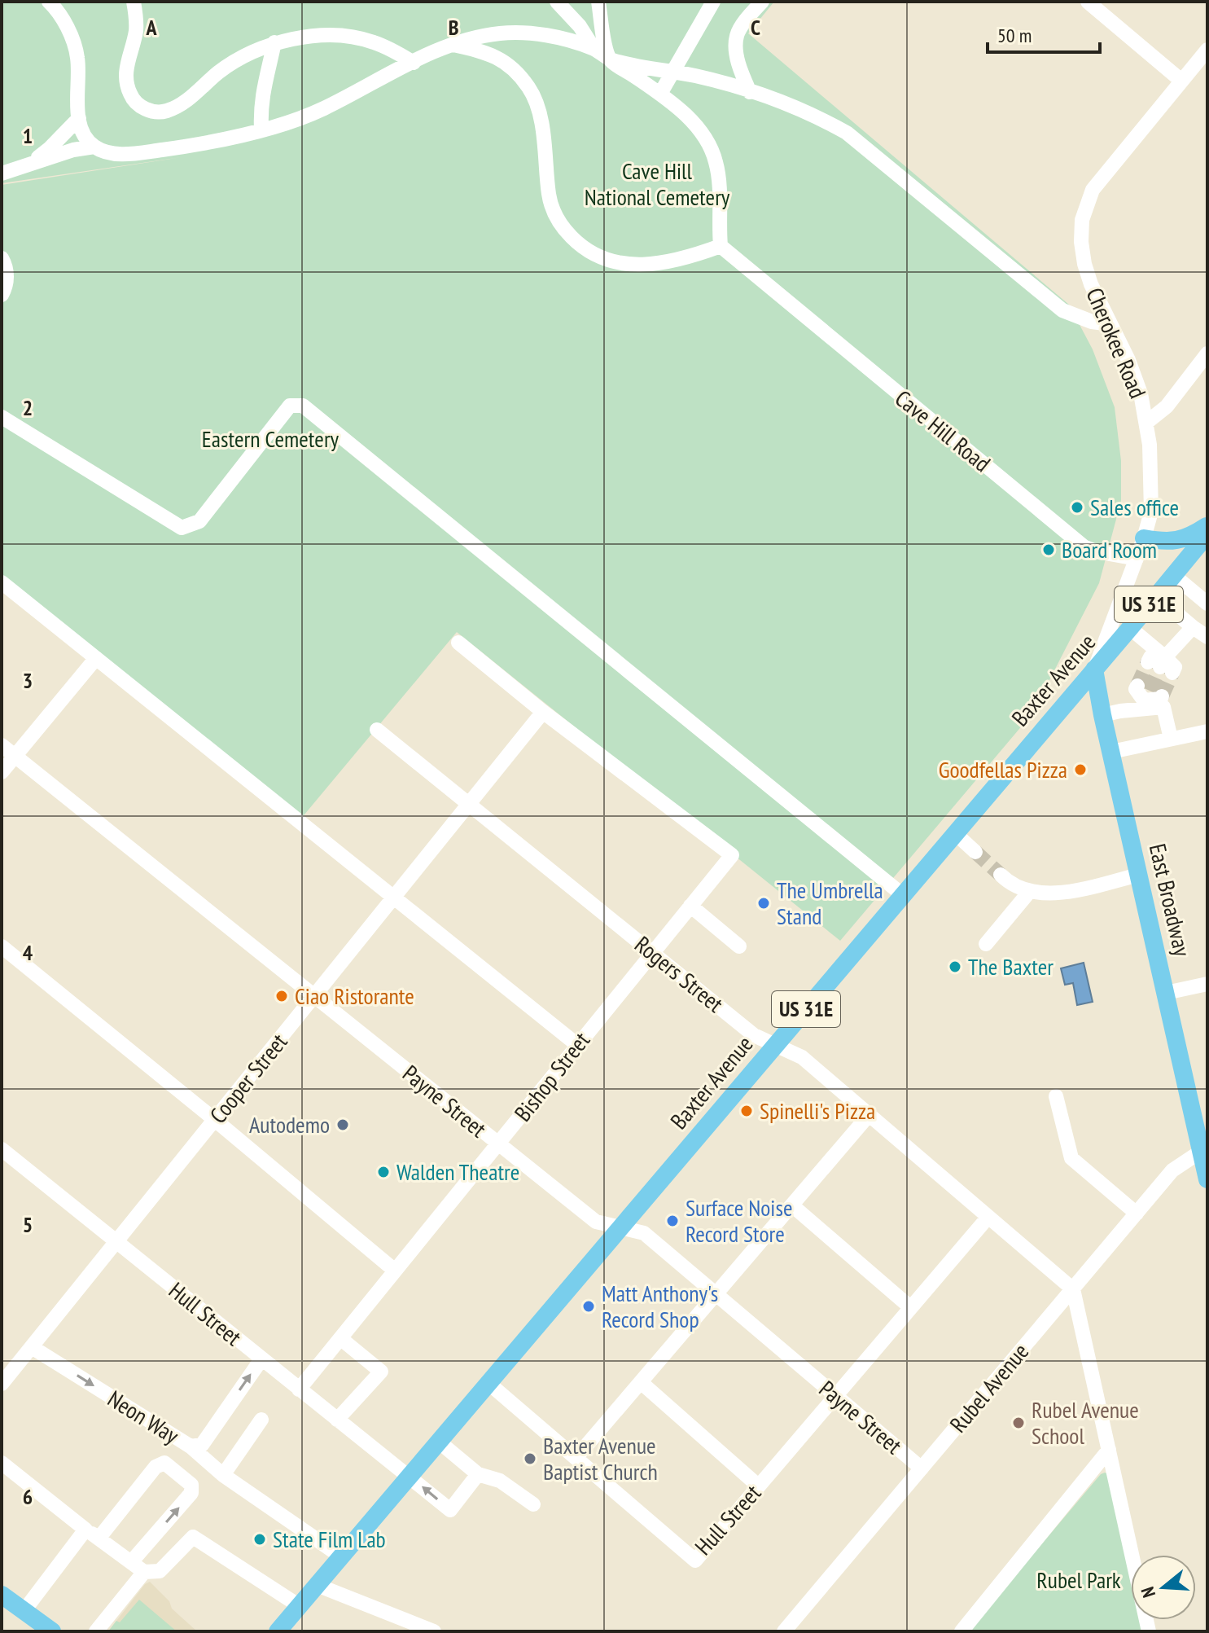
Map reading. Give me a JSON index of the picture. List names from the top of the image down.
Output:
{
  "streets": {
    "main road": ["US 31E", "Baxter Avenue", "East Broadway"],
    "street": [
      "Cherokee Road",
      "Cave Hill Road",
      "Rogers Street",
      "Bishop Street",
      "Cooper Street",
      "Payne Street",
      "Hull Street",
      "Rubel Avenue",
      "Neon Way"
    ]
  },
  "crossings": [
    ["Cherokee Road", "Cave Hill Road"],
    ["Cherokee Road", "Baxter Avenue"],
    ["Cherokee Road", "East Broadway"],
    ["Baxter Avenue", "East Broadway"],
    ["Baxter Avenue", "Rogers Street"],
    ["Baxter Avenue", "Payne Street"],
    ["Baxter Avenue", "Hull Street"],
    ["East Broadway", "Rubel Avenue"],
    ["Rogers Street", "Bishop Street"],
    ["Rogers Street", "Cooper Street"],
    ["Rogers Street", "Hull Street"],
    ["Rogers Street", "Rubel Avenue"],
    ["Bishop Street", "Cooper Street"],
    ["Bishop Street", "Payne Street"],
    ["Bishop Street", "Hull Street"],
    ["Cooper Street", "Payne Street"],
    ["Cooper Street", "Hull Street"],
    ["Cooper Street", "Neon Way"],
    ["Payne Street", "Hull Street"],
    ["Payne Street", "Rubel Avenue"],
    ["Hull Street", "Neon Way"]
  ],
  "parks": ["Cave Hill National Cemetery", "Eastern Cemetery", "Rubel Park"],
  "places": [
    "Sales office",
    "Board Room",
    "Goodfellas Pizza",
    "The Umbrella Stand",
    "The Baxter",
    "Ciao Ristorante",
    "Spinelli's Pizza",
    "Autodemo",
    "Walden Theatre",
    "Surface Noise Record Store",
    "Matt Anthony's Record Shop",
    "Rubel Avenue School",
    "Baxter Avenue Baptist Church",
    "State Film Lab"
  ],
  "scale_bar": "50 m",
  "north": "left",
  "grid": {
    "columns": ["A", "B", "C"],
    "rows": [
      "1",
      "2",
      "3",
      "4",
      "5",
      "6"
    ]
  }
}
